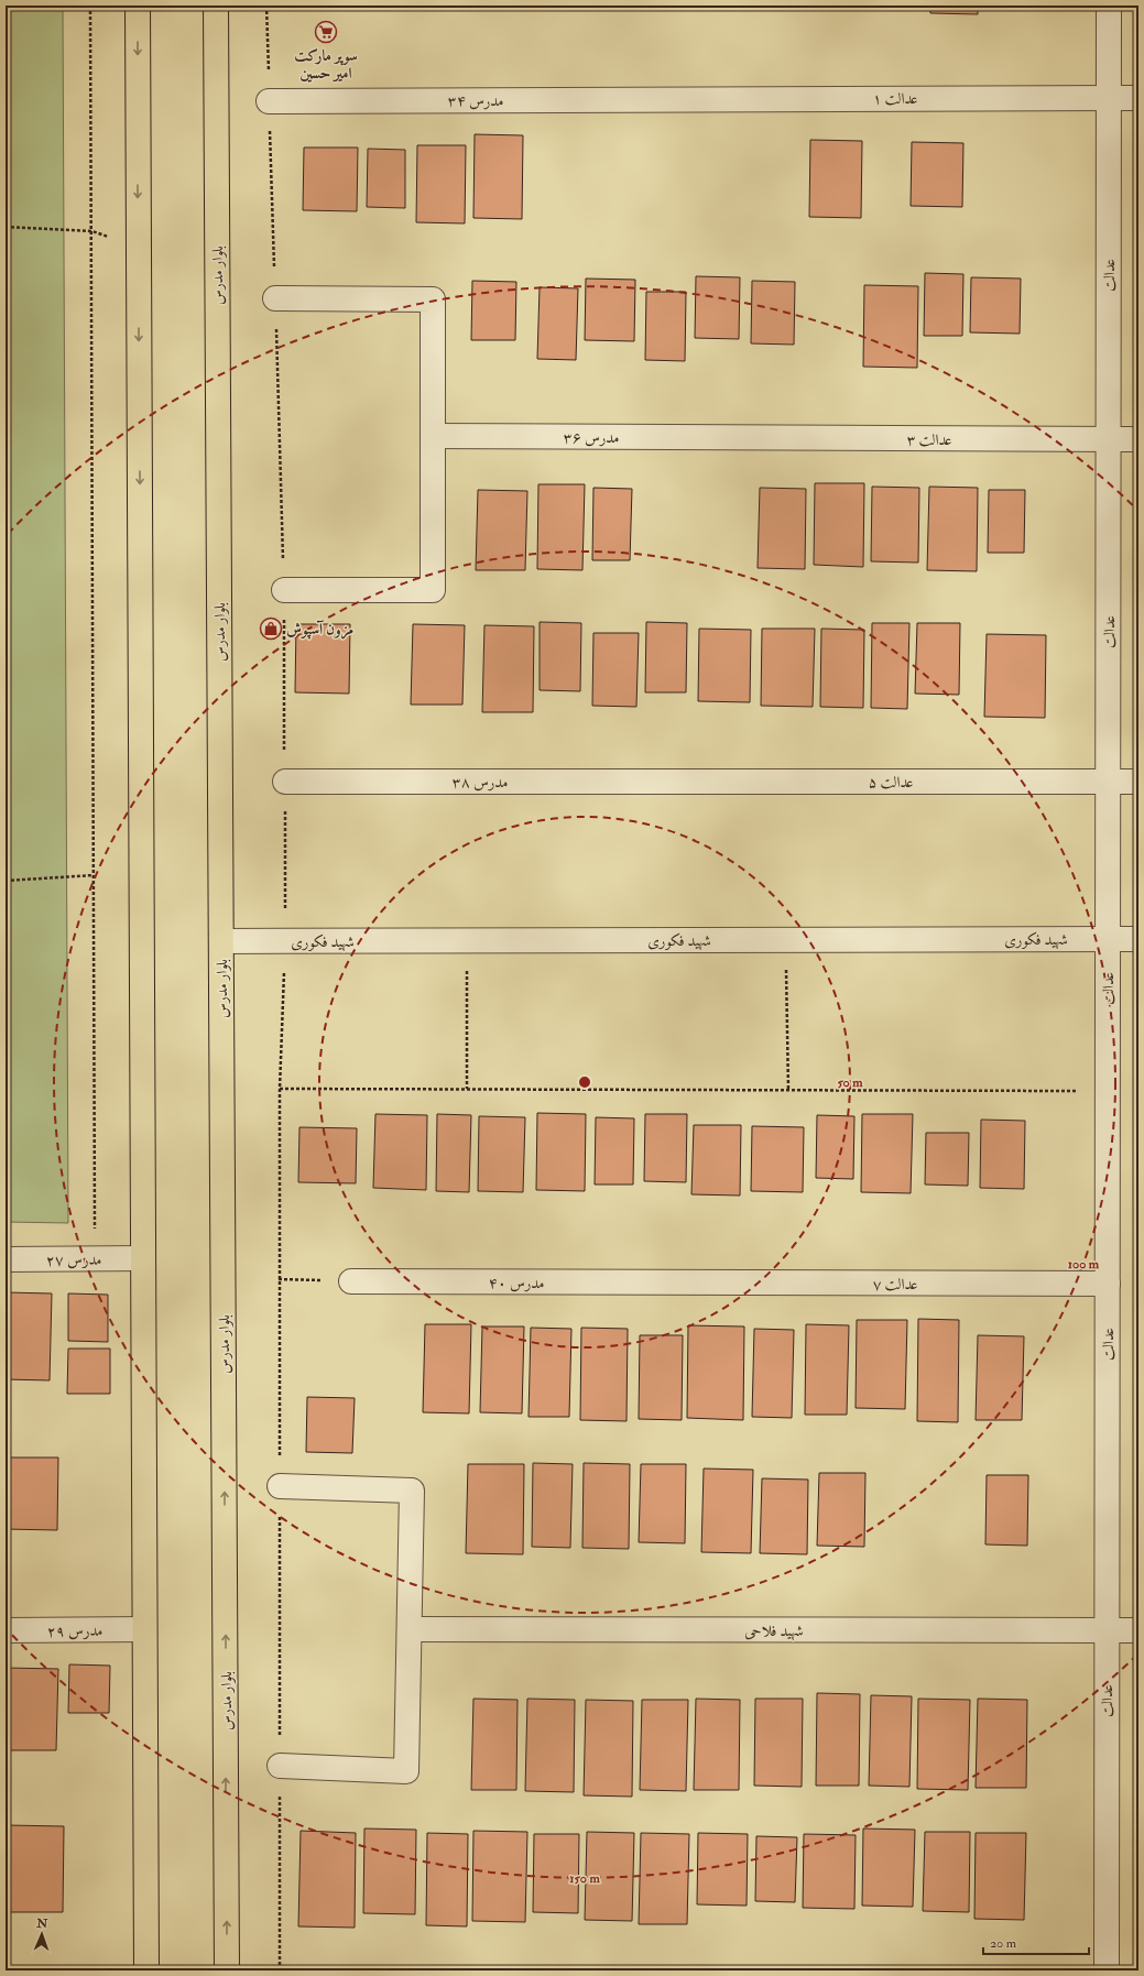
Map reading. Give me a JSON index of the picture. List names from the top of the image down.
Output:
{
  "streets": {
    "main road": ["بلوار مدرس"],
    "street": [
      "عدالت ۱",
      "مدرس ۳۴",
      "عدالت",
      "مدرس ۳۶",
      "عدالت ۳",
      "مدرس ۳۸",
      "عدالت ۵",
      "شهید فکوری",
      "مدرس ۲۷",
      "مدرس ۴۰",
      "عدالت ۷",
      "مدرس ۲۹",
      "شهید فلاحی"
    ]
  },
  "crossings": [
    ["عدالت ۱", "مدرس ۳۴"],
    ["عدالت ۱", "عدالت"],
    ["بلوار مدرس", "شهید فکوری"],
    ["عدالت", "عدالت ۳"],
    ["عدالت", "عدالت ۵"],
    ["عدالت", "شهید فکوری"],
    ["عدالت", "عدالت ۷"],
    ["عدالت", "شهید فلاحی"],
    ["مدرس ۳۶", "عدالت ۳"],
    ["مدرس ۳۸", "عدالت ۵"],
    ["مدرس ۴۰", "عدالت ۷"]
  ],
  "places": {
    "supermarket": ["سوپر مارکت امیر حسین"],
    "shop": ["مزون آسپوش"]
  },
  "scale_bar": "20 m",
  "north": "top",
  "rings": ["50 m", "100 m", "150 m"]
}
